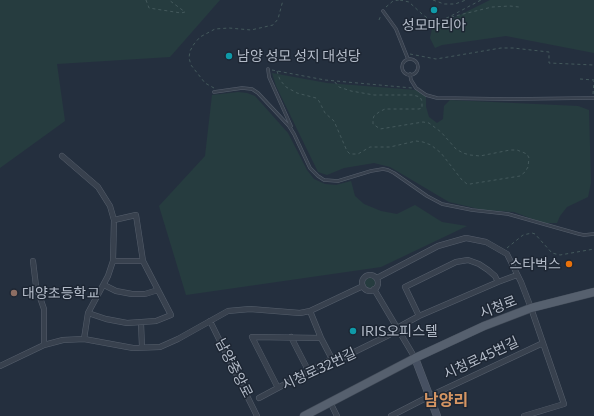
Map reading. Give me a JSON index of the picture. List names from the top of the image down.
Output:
{
  "streets": {
    "main road": ["시청로"],
    "street": ["시청로45번길", "남양중앙로", "시청로32번길"]
  },
  "crossings": [
    ["시청로", "시청로45번길"]
  ],
  "districts": ["남양리"],
  "places": [
    "성모마리아",
    "남양 성모 성지 대성당",
    "스타벅스",
    "대양초등학교",
    "IRIS오피스텔"
  ]
}
